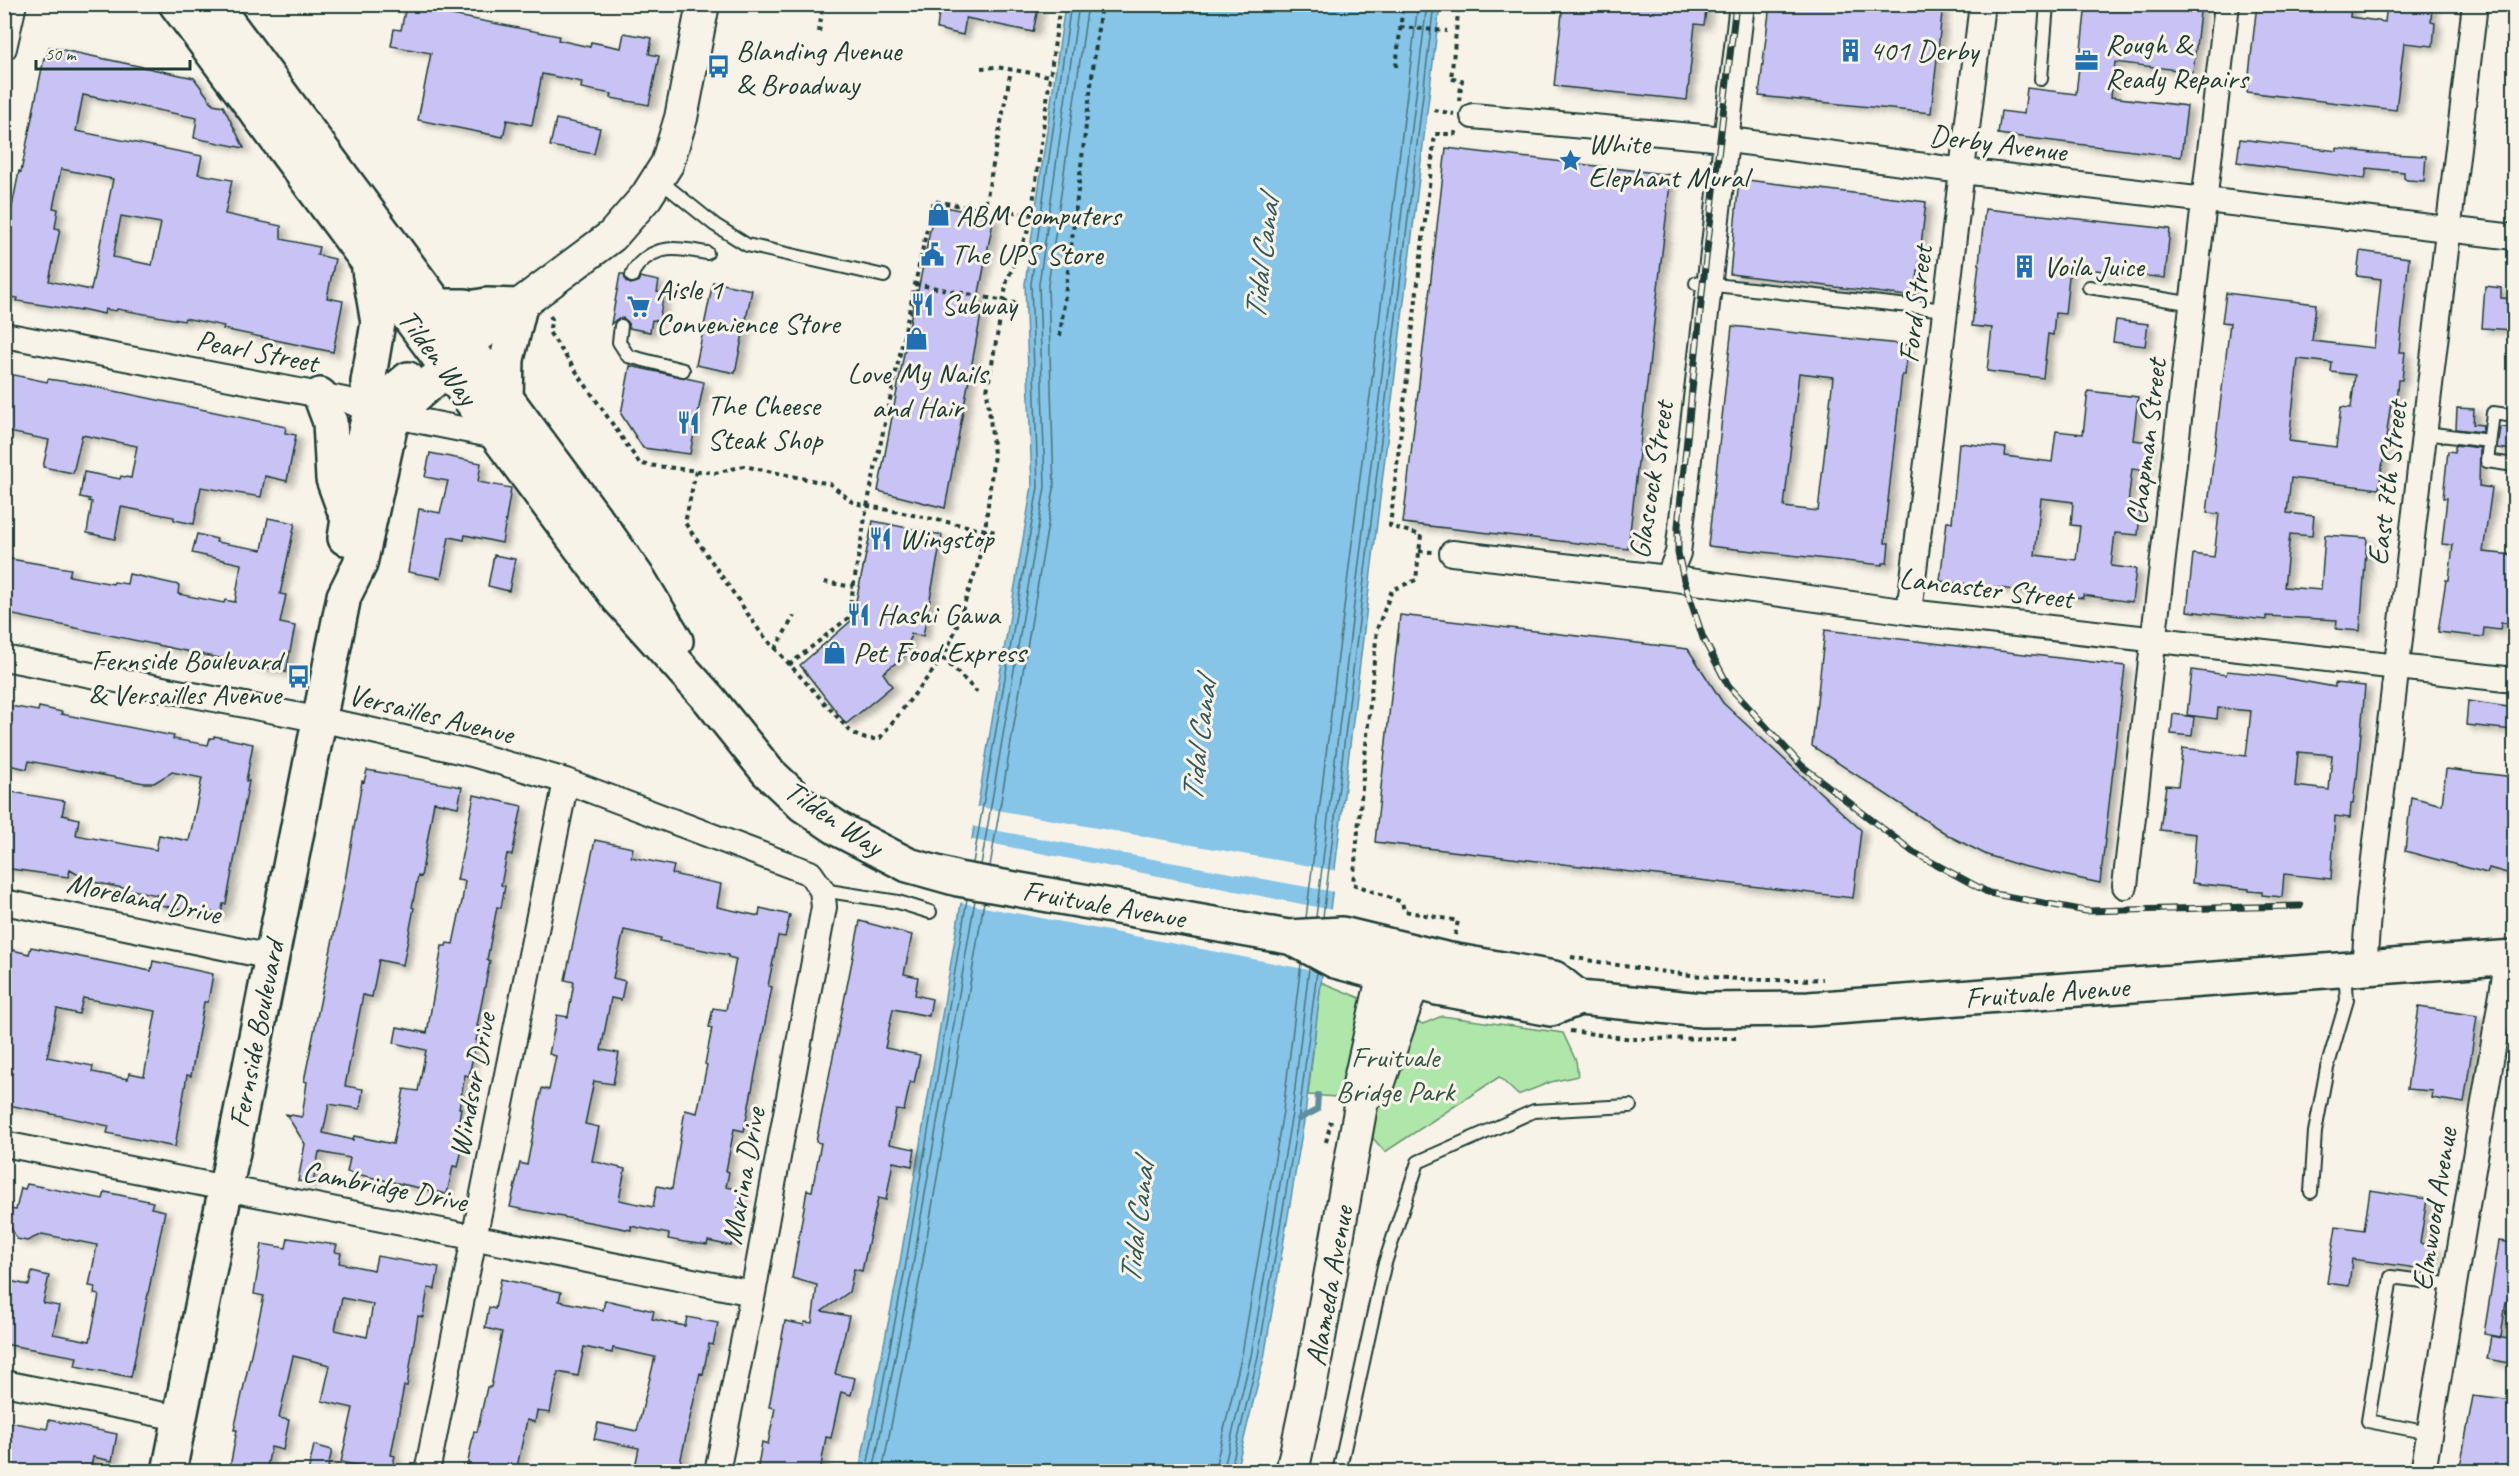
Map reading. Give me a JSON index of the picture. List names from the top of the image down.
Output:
{
  "streets": {
    "main road": ["Tilden Way", "Fruitvale Avenue", "Fernside Boulevard"],
    "street": [
      "Derby Avenue",
      "Ford Street",
      "Pearl Street",
      "Chapman Street",
      "Glascock Street",
      "East 7th Street",
      "Lancaster Street",
      "Versailles Avenue",
      "Moreland Drive",
      "Windsor Drive",
      "Marina Drive",
      "Cambridge Drive",
      "Elmwood Avenue",
      "Alameda Avenue"
    ]
  },
  "crossings": [
    ["Derby Avenue", "Ford Street"],
    ["Derby Avenue", "Chapman Street"],
    ["Derby Avenue", "Glascock Street"],
    ["Derby Avenue", "East 7th Street"],
    ["Ford Street", "Lancaster Street"],
    ["Pearl Street", "Tilden Way"],
    ["Pearl Street", "Fernside Boulevard"],
    ["Tilden Way", "Fruitvale Avenue"],
    ["Chapman Street", "Lancaster Street"],
    ["Glascock Street", "Lancaster Street"],
    ["East 7th Street", "Lancaster Street"],
    ["East 7th Street", "Fruitvale Avenue"],
    ["Versailles Avenue", "Fernside Boulevard"],
    ["Versailles Avenue", "Windsor Drive"],
    ["Versailles Avenue", "Marina Drive"],
    ["Moreland Drive", "Fernside Boulevard"],
    ["Fruitvale Avenue", "Elmwood Avenue"],
    ["Fruitvale Avenue", "Alameda Avenue"],
    ["Fernside Boulevard", "Cambridge Drive"],
    ["Windsor Drive", "Cambridge Drive"],
    ["Marina Drive", "Cambridge Drive"]
  ],
  "water": ["Tidal Canal"],
  "parks": ["Fruitvale Bridge Park"],
  "places": {
    "building": ["401 Derby", "Voila Juice"],
    "office": ["Rough & Ready Repairs"],
    "bus stop": ["Blanding Avenue & Broadway", "Fernside Boulevard & Versailles Avenue"],
    "place": ["White Elephant Mural"],
    "shop": ["ABM Computers", "Love My Nails and Hair", "Pet Food Express"],
    "public building": ["The UPS Store"],
    "restaurant": [
      "Subway",
      "The Cheese Steak Shop",
      "Wingstop",
      "Hashi Gawa"
    ],
    "supermarket": ["Aisle 1 Convenience Store"]
  },
  "scale_bar": "50 m"
}
